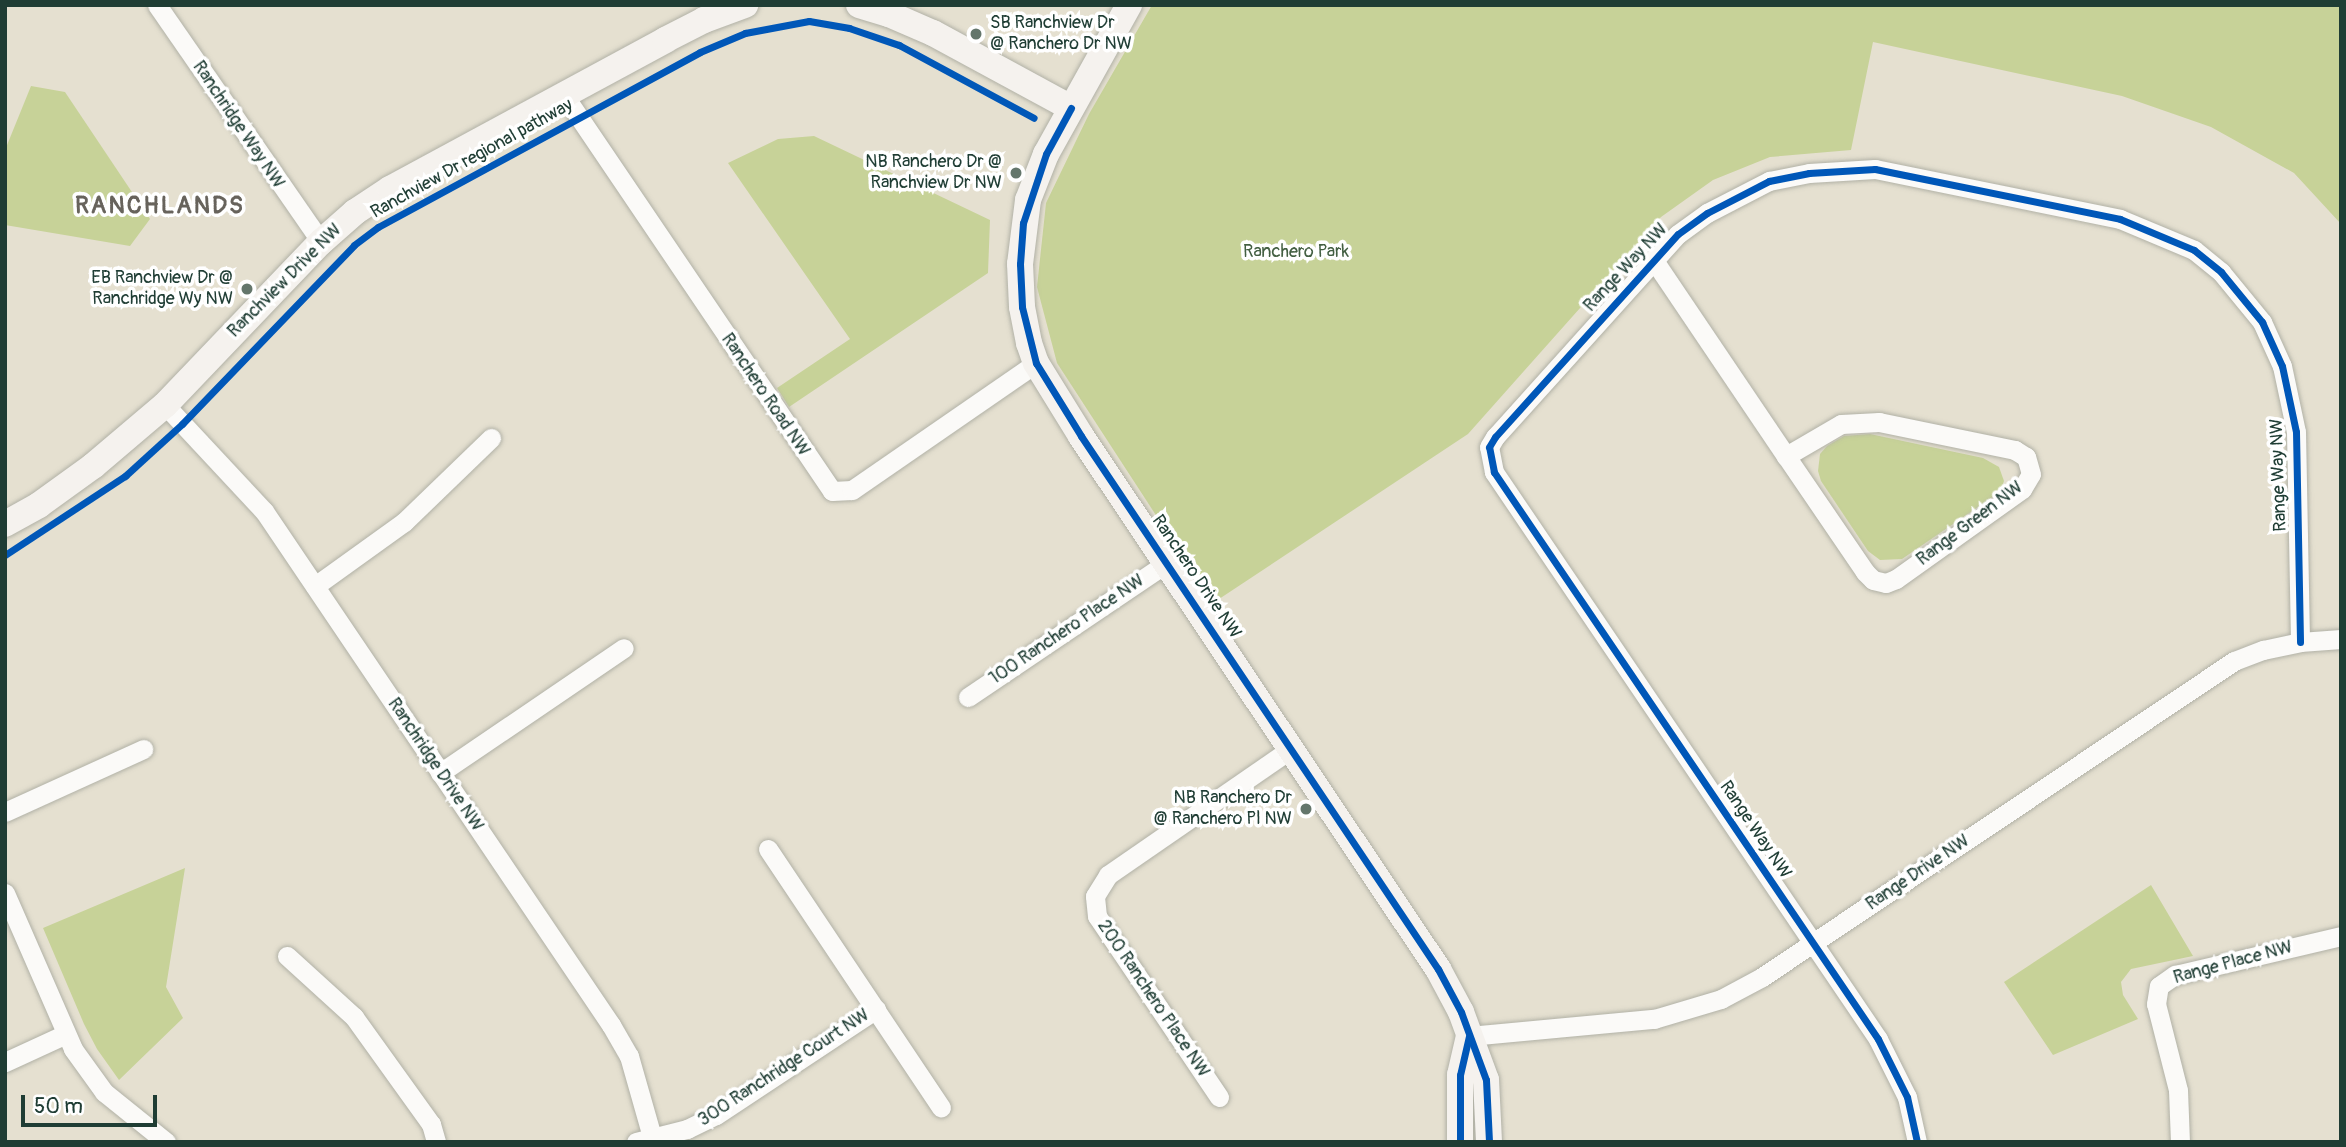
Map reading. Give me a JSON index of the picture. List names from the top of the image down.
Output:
{
  "streets": {
    "street": [
      "Ranchridge Way NW",
      "Range Way NW",
      "Ranchview Drive NW",
      "Ranchero Road NW",
      "Range Green NW",
      "Ranchero Drive NW",
      "100 Ranchero Place NW",
      "Ranchridge Drive NW",
      "Range Drive NW",
      "Range Place NW",
      "200 Ranchero Place NW",
      "300 Ranchridge Court NW"
    ],
    "cycle path": ["Ranchview Dr regional pathway"]
  },
  "crossings": [
    ["Ranchridge Way NW", "Ranchview Drive NW"],
    ["Range Way NW", "Range Green NW"],
    ["Range Way NW", "Range Drive NW"],
    ["Ranchview Drive NW", "Ranchero Road NW"],
    ["Ranchview Drive NW", "Ranchridge Drive NW"],
    ["Ranchero Road NW", "Ranchero Drive NW"],
    ["Ranchero Drive NW", "100 Ranchero Place NW"],
    ["Ranchero Drive NW", "Range Drive NW"],
    ["Ranchero Drive NW", "200 Ranchero Place NW"],
    ["Ranchridge Drive NW", "300 Ranchridge Court NW"]
  ],
  "districts": ["RANCHLANDS"],
  "parks": ["Ranchero Park"],
  "places": [
    "SB Ranchview Dr @ Ranchero Dr NW",
    "NB Ranchero Dr @ Ranchview Dr NW",
    "EB Ranchview Dr @ Ranchridge Wy NW",
    "NB Ranchero Dr @ Ranchero Pl NW"
  ],
  "scale_bar": "50 m"
}
